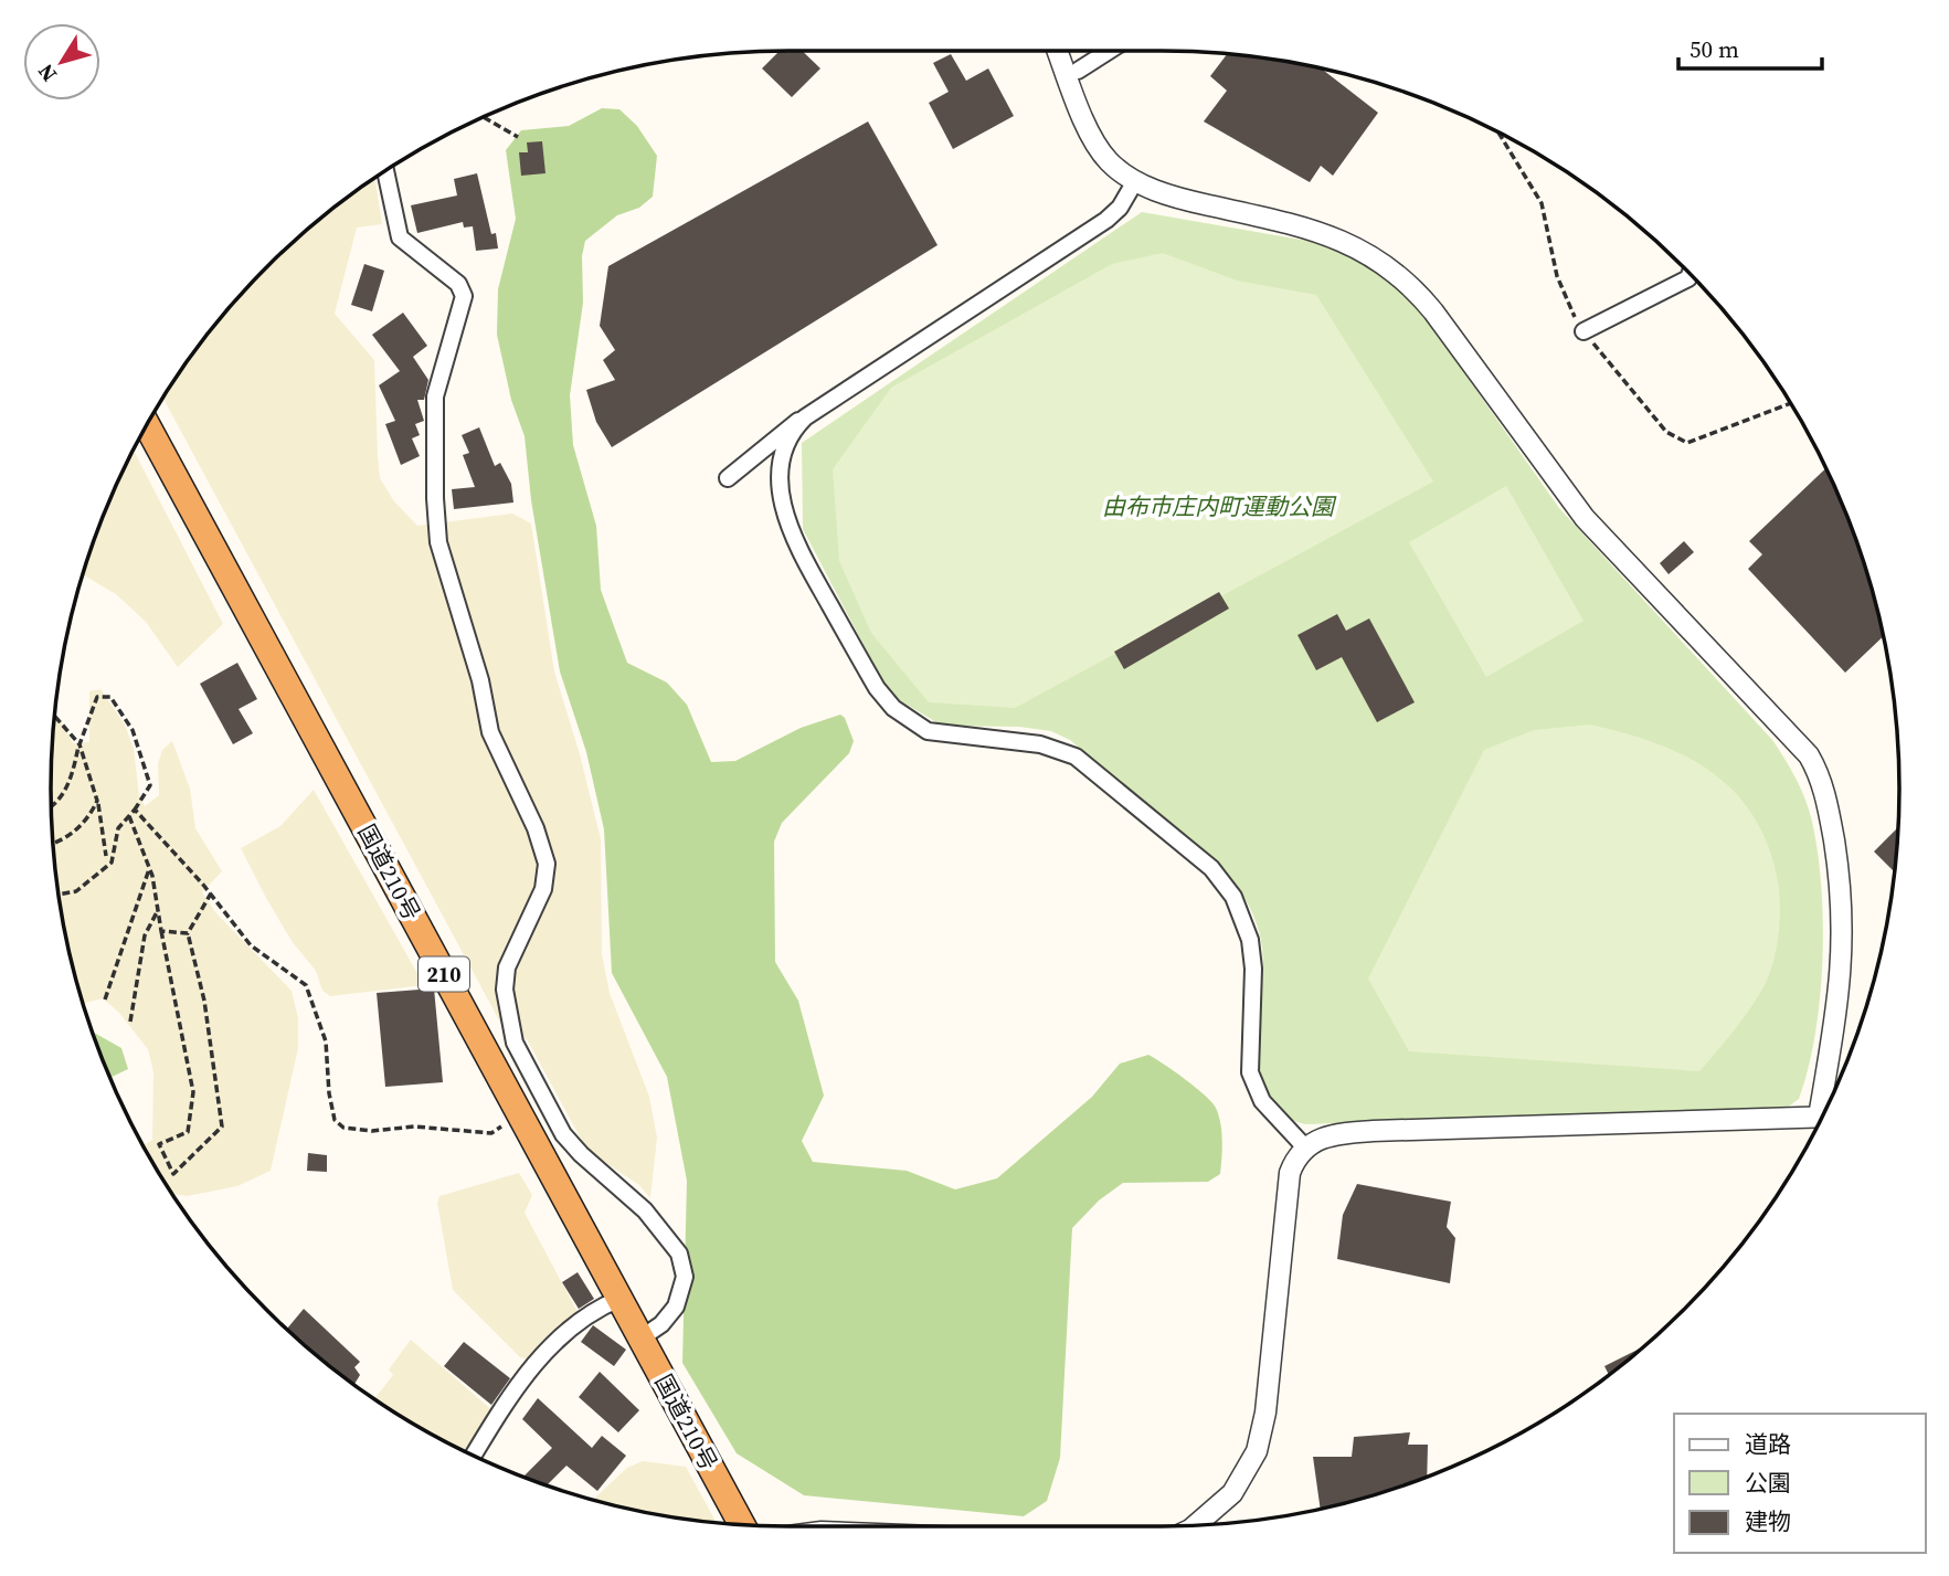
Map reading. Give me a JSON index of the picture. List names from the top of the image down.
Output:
{
  "streets": {
    "highway": ["国道210号", "210"]
  },
  "parks": ["由布市庄内町運動公園"],
  "legend": ["道路", "公園", "建物"],
  "scale_bar": "50 m",
  "north": "bottom left"
}
